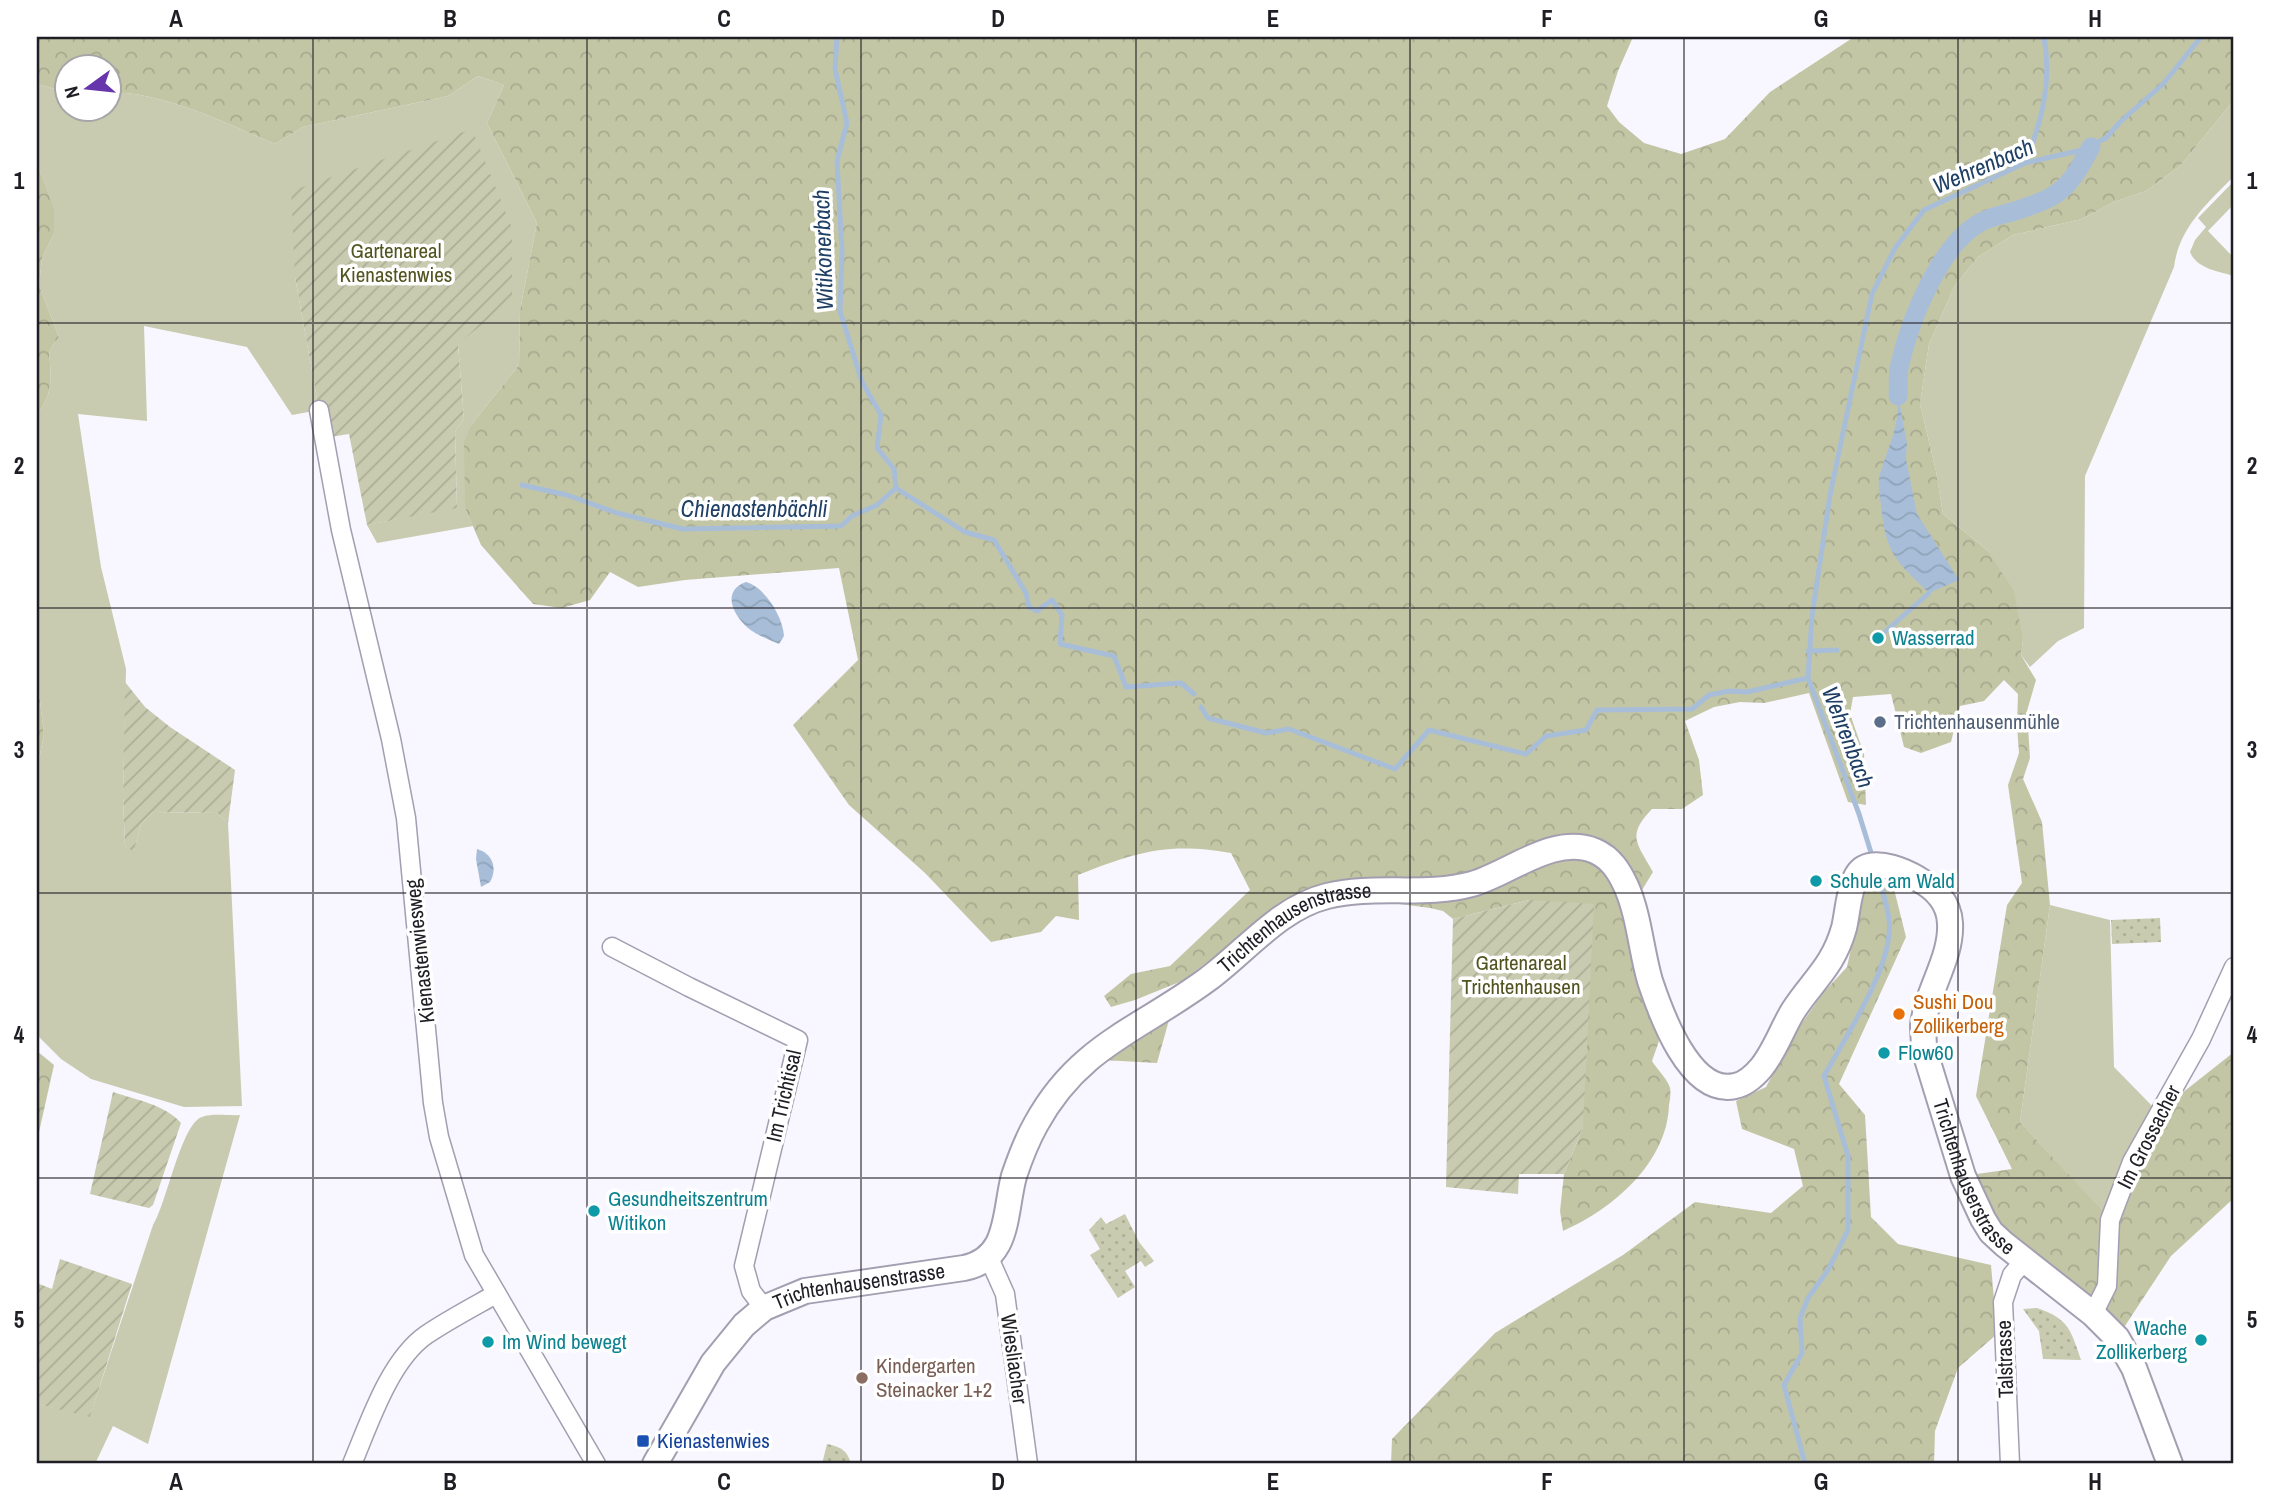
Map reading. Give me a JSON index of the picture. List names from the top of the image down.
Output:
{
  "streets": {
    "street": [
      "Trichtenhausenstrasse",
      "Kienastenwiesweg",
      "Im Trichtisal",
      "Im Grossacher",
      "Trichtenhauserstrasse",
      "Wiesliacher",
      "Talstrasse"
    ]
  },
  "crossings": [
    ["Trichtenhausenstrasse", "Im Trichtisal"],
    ["Trichtenhausenstrasse", "Trichtenhauserstrasse"],
    ["Trichtenhausenstrasse", "Wiesliacher"],
    ["Im Grossacher", "Trichtenhauserstrasse"],
    ["Trichtenhauserstrasse", "Talstrasse"]
  ],
  "water": ["Wehrenbach", "Witikonerbach", "Chienastenbächli"],
  "parks": ["Gartenareal Kienastenwies", "Gartenareal Trichtenhausen"],
  "places": {
    "other": [
      "Wasserrad",
      "Trichtenhausenmühle",
      "Schule am Wald",
      "Sushi Dou Zollikerberg",
      "Flow60",
      "Gesundheitszentrum Witikon",
      "Wache Zollikerberg",
      "Im Wind bewegt",
      "Kindergarten Steinacker 1+2"
    ],
    "transit": ["Kienastenwies"]
  },
  "north": "left",
  "grid": {
    "columns": [
      "A",
      "B",
      "C",
      "D",
      "E",
      "F",
      "G",
      "H"
    ],
    "rows": [
      "1",
      "2",
      "3",
      "4",
      "5"
    ]
  }
}
